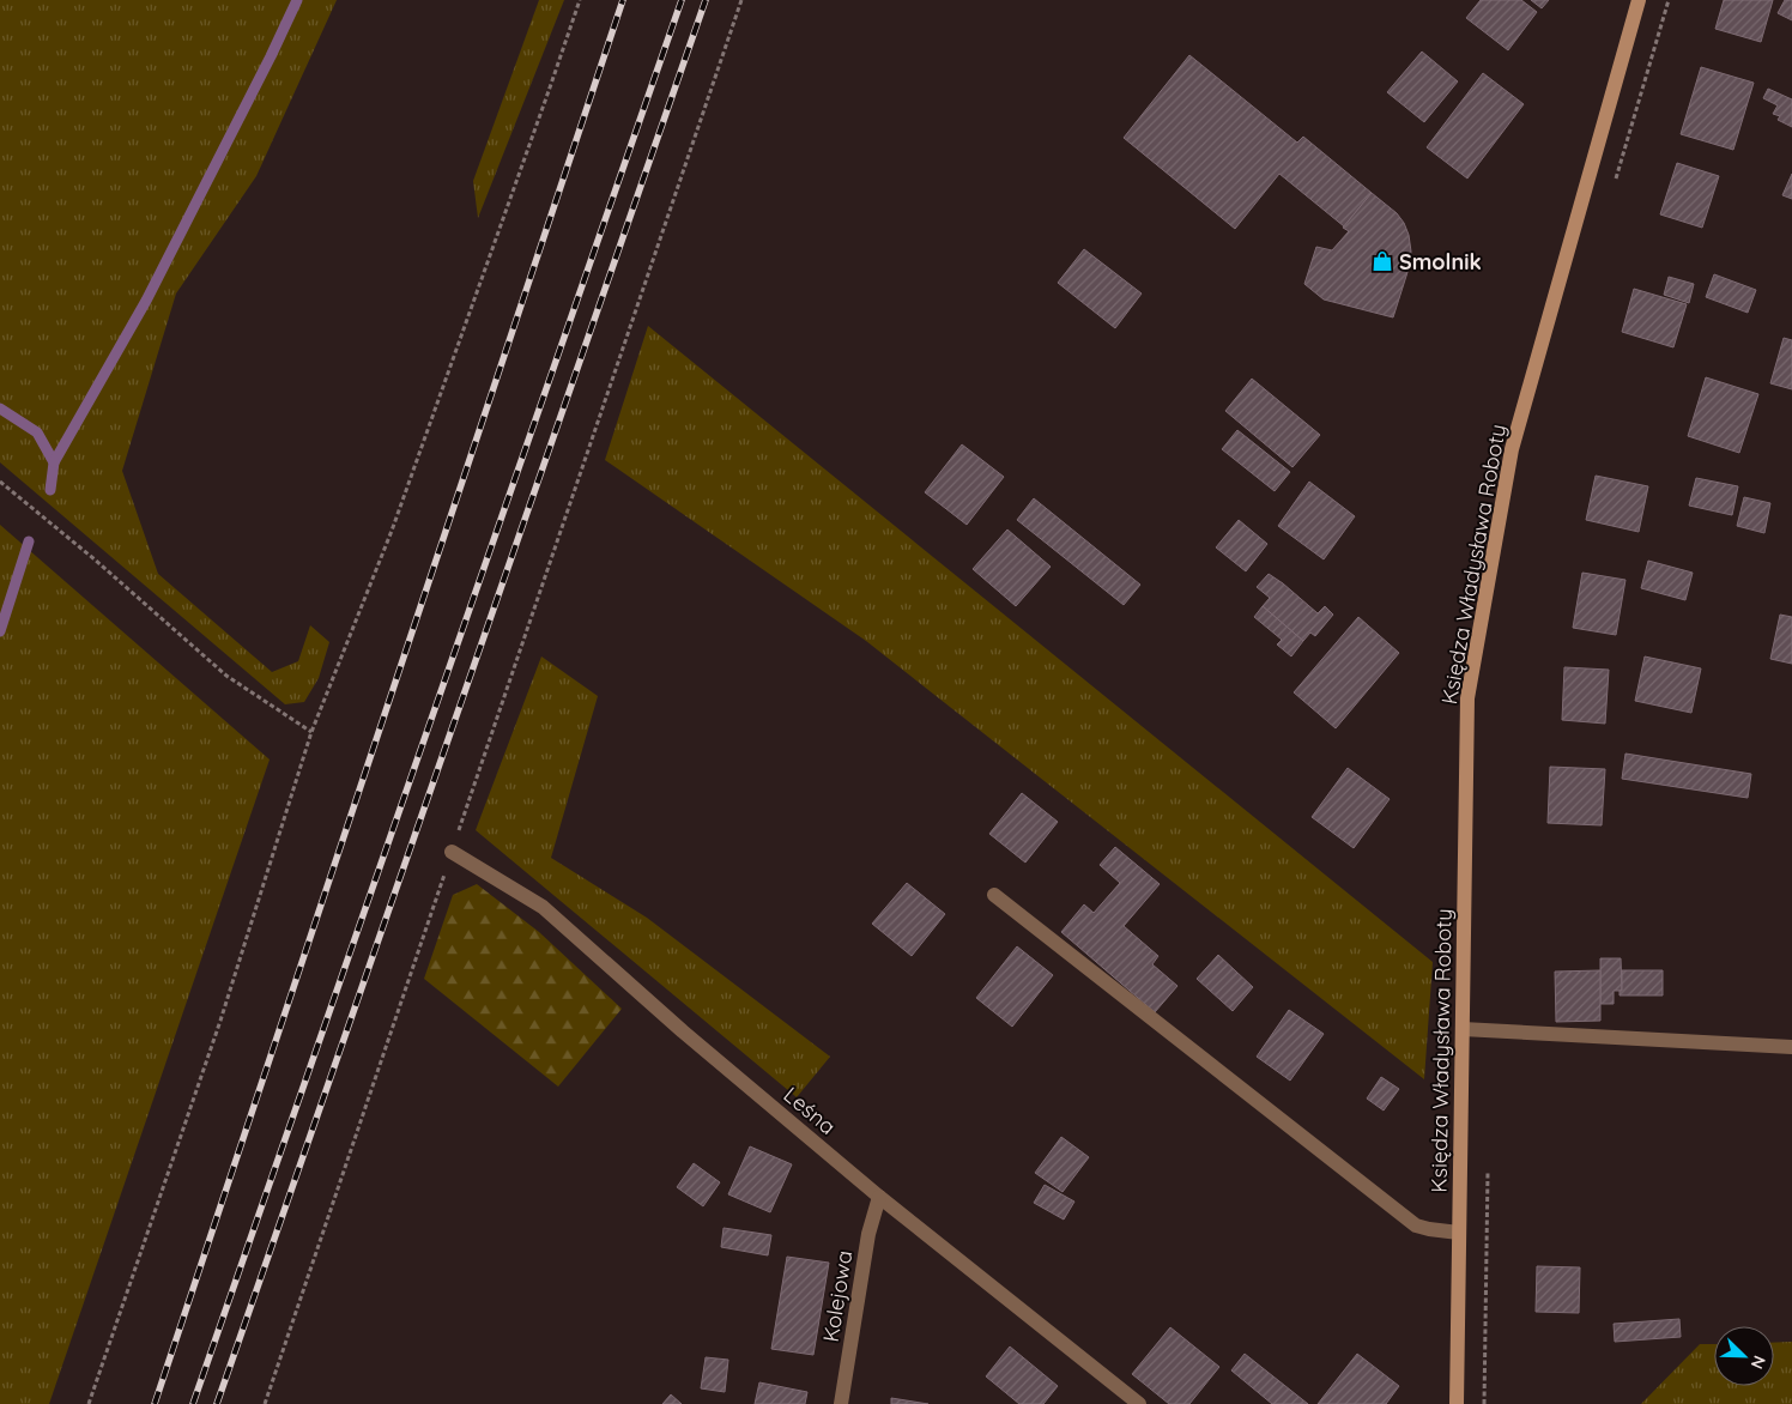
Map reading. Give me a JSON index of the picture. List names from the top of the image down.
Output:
{
  "streets": {
    "main road": ["Księdza Władysława Roboty"],
    "street": ["Leśna", "Kolejowa"]
  },
  "crossings": [
    ["Leśna", "Kolejowa"]
  ],
  "places": {
    "shop": ["Smolnik"]
  },
  "north": "bottom right"
}
